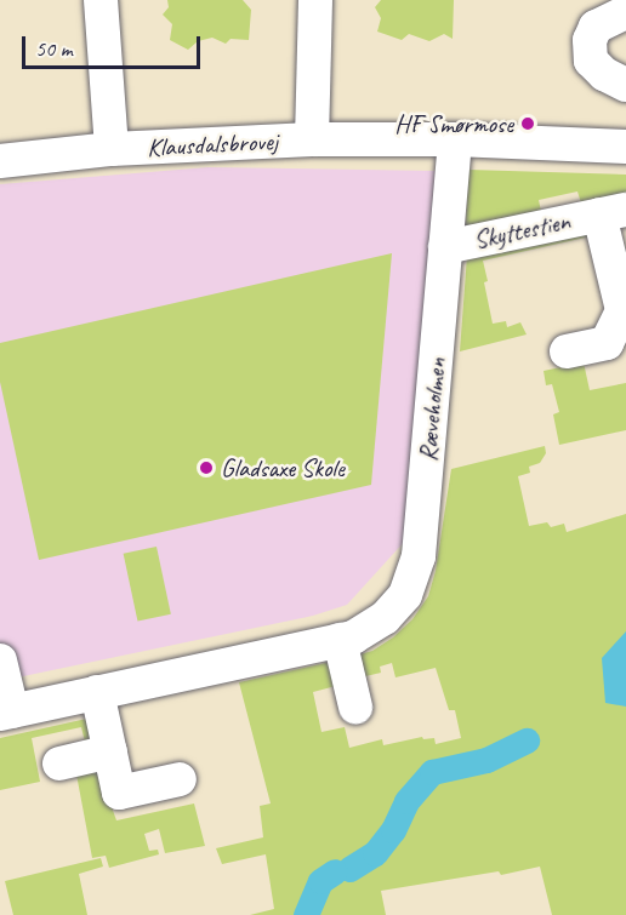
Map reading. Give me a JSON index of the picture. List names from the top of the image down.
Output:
{
  "streets": {
    "street": ["Klausdalsbrovej", "Skyttestien", "Ræveholmen"]
  },
  "crossings": [
    ["Klausdalsbrovej", "Ræveholmen"],
    ["Skyttestien", "Ræveholmen"]
  ],
  "places": ["HF Smørmose", "Gladsaxe Skole"],
  "scale_bar": "50 m"
}
